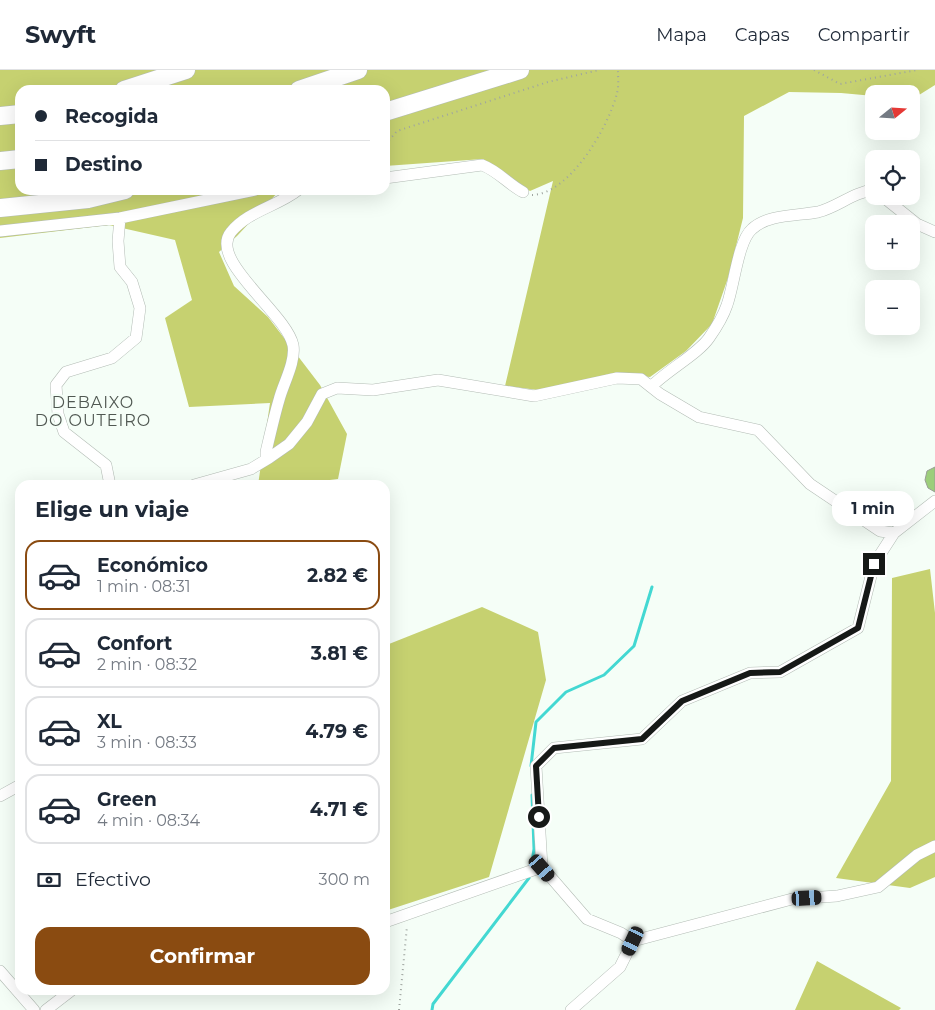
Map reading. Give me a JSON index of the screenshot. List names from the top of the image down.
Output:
{
  "districts": ["DEBAIXO DO OUTEIRO"],
  "north": "right",
  "page": {
    "header": "Swyft",
    "nav": ["Mapa", "Capas", "Compartir"],
    "map_buttons": ["+", "−"],
    "banner": ["Recogida", "Destino"],
    "heading": "Elige un viaje",
    "bubble": "1 min",
    "list": [
      {
        "name": "Económico",
        "note": "1 min · 08:31",
        "value": "2.82 €"
      },
      {
        "name": "Confort",
        "note": "2 min · 08:32",
        "value": "3.81 €"
      },
      {
        "name": "XL",
        "note": "3 min · 08:33",
        "value": "4.79 €"
      },
      {
        "name": "Green",
        "note": "4 min · 08:34",
        "value": "4.71 €"
      }
    ],
    "pay": ["Efectivo", "300 m"],
    "buttons": "Confirmar"
  }
}
